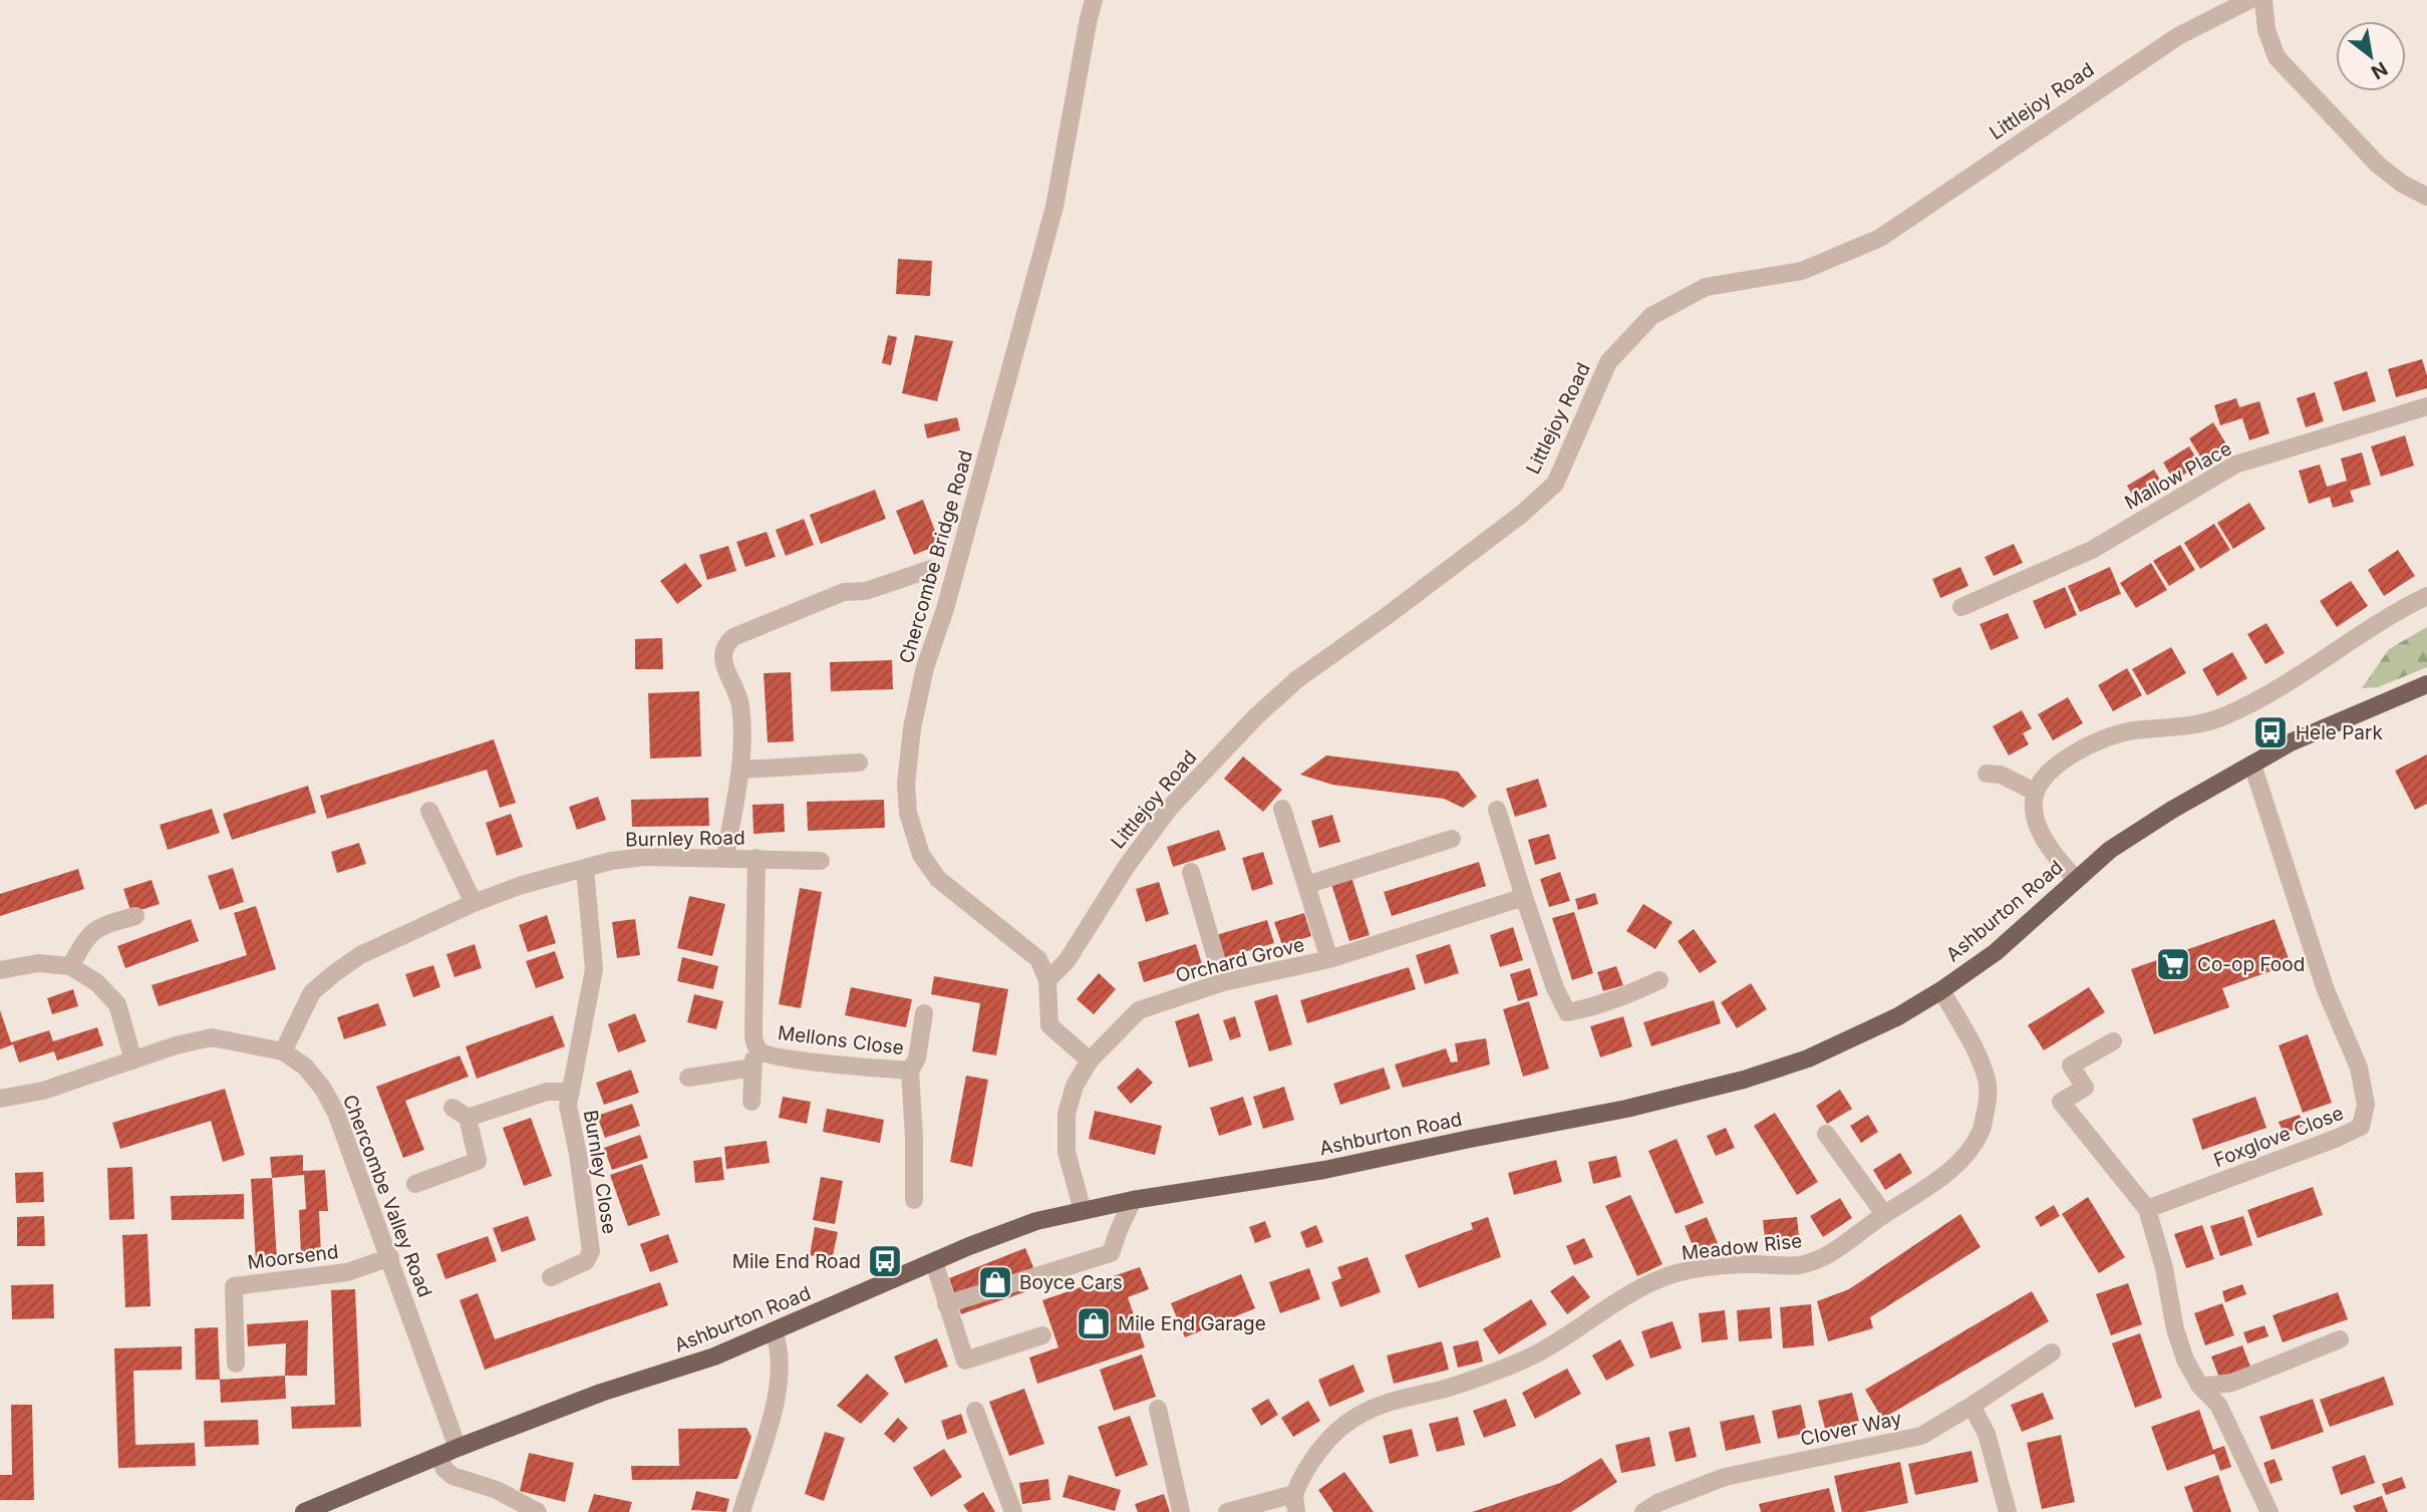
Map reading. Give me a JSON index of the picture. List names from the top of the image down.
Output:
{
  "streets": {
    "main road": ["Ashburton Road"],
    "street": [
      "Littlejoy Road",
      "Mallow Place",
      "Chercombe Bridge Road",
      "Burnley Road",
      "Orchard Grove",
      "Mellons Close",
      "Foxglove Close",
      "Burnley Close",
      "Chercombe Valley Road",
      "Meadow Rise",
      "Moorsend",
      "Clover Way"
    ]
  },
  "crossings": [
    ["Littlejoy Road", "Chercombe Bridge Road"],
    ["Burnley Road", "Mellons Close"],
    ["Burnley Road", "Burnley Close"],
    ["Burnley Road", "Chercombe Valley Road"],
    ["Ashburton Road", "Orchard Grove"],
    ["Ashburton Road", "Foxglove Close"],
    ["Ashburton Road", "Chercombe Valley Road"],
    ["Ashburton Road", "Meadow Rise"],
    ["Chercombe Valley Road", "Moorsend"]
  ],
  "places": {
    "bus stop": ["Hele Park", "Mile End Road"],
    "supermarket": ["Co-op Food"],
    "shop": ["Boyce Cars", "Mile End Garage"]
  },
  "north": "bottom right"
}
